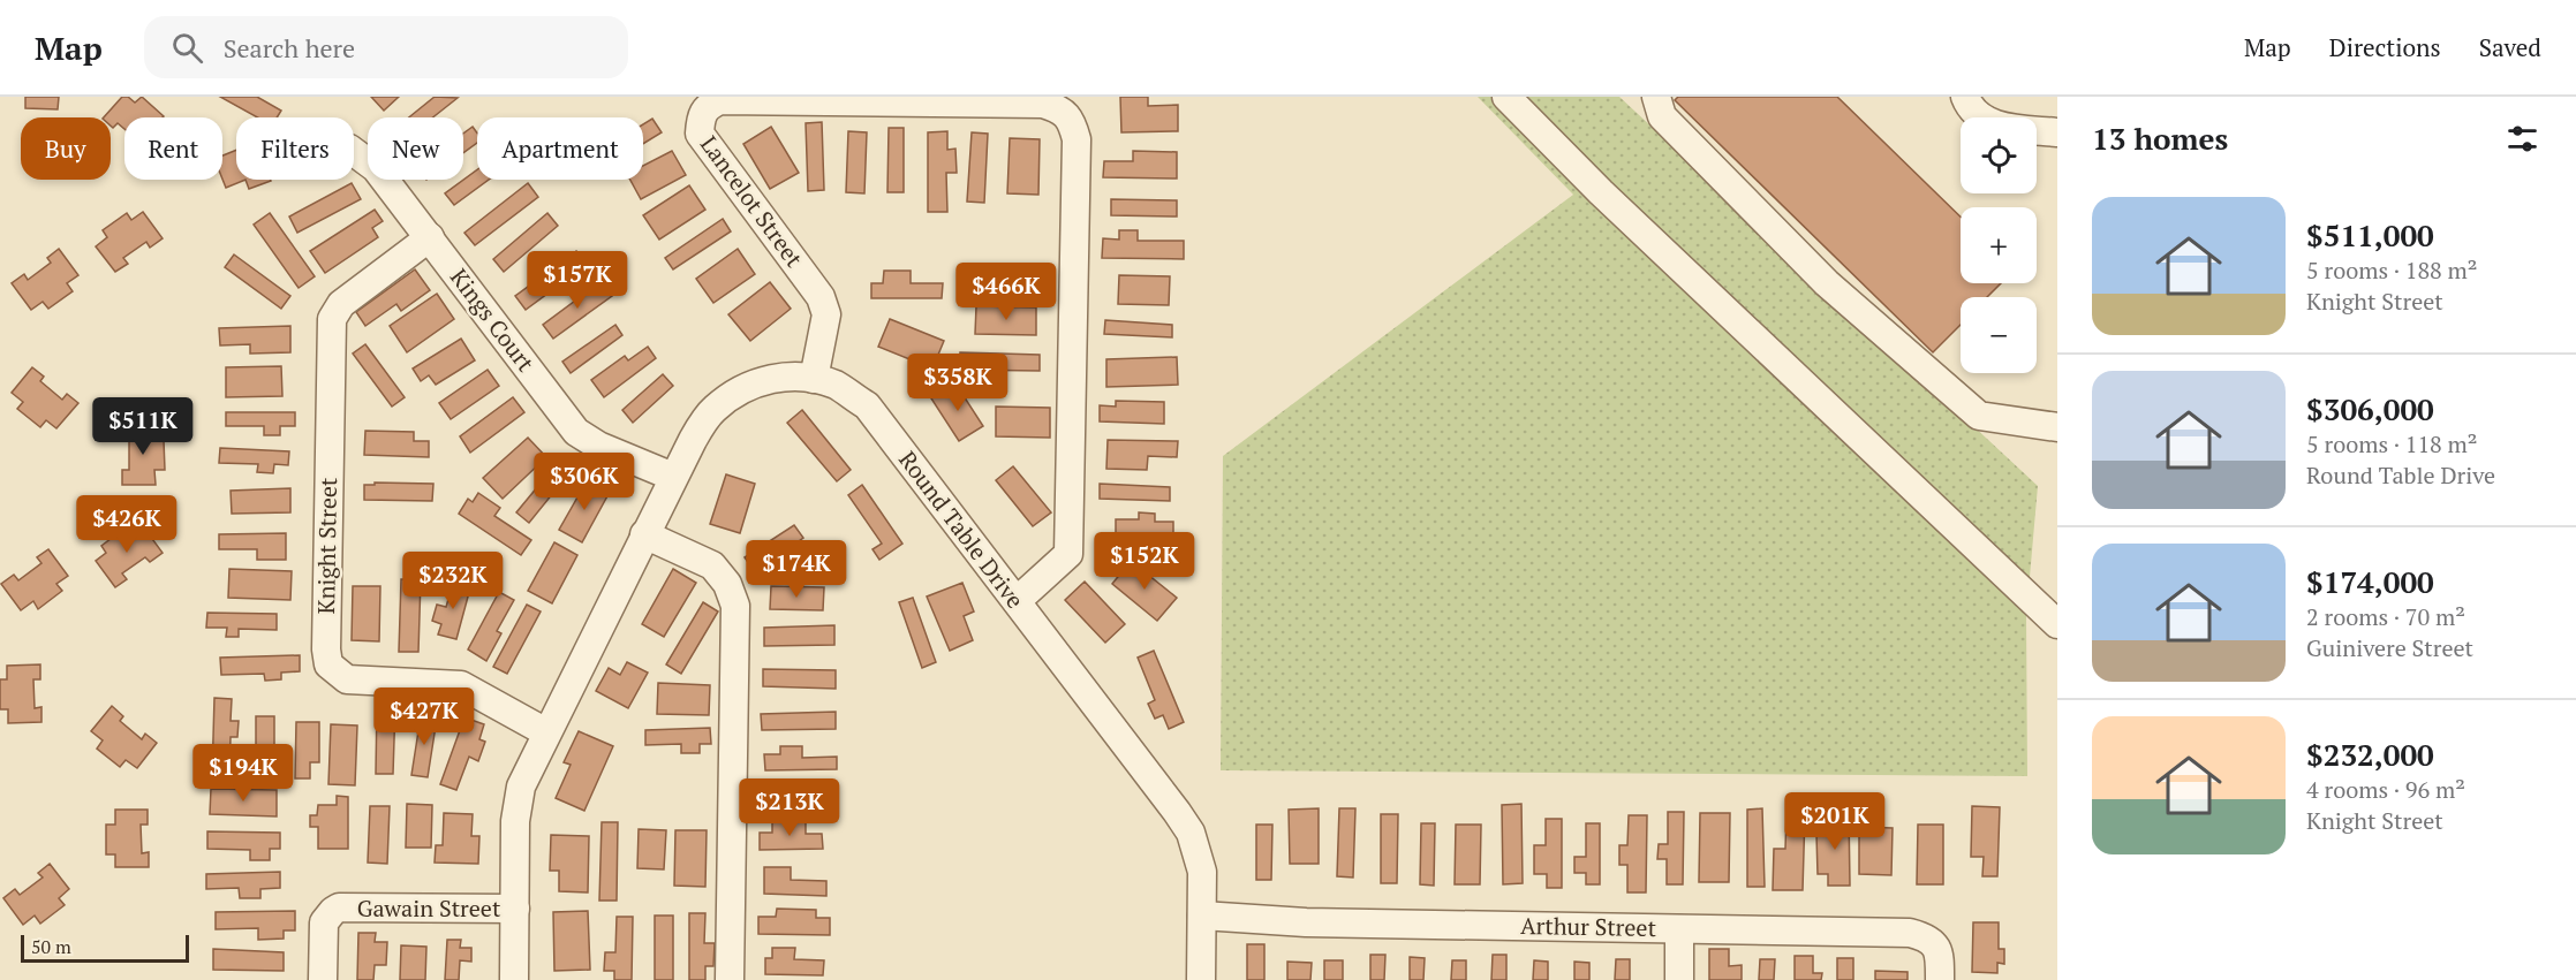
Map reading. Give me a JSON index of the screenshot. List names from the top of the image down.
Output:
{
  "streets": {
    "street": [
      "Lancelot Street",
      "Kings Court",
      "Round Table Drive",
      "Knight Street",
      "Gawain Street",
      "Arthur Street"
    ]
  },
  "crossings": [
    ["Lancelot Street", "Round Table Drive"],
    ["Kings Court", "Round Table Drive"],
    ["Kings Court", "Knight Street"],
    ["Round Table Drive", "Knight Street"],
    ["Round Table Drive", "Gawain Street"],
    ["Round Table Drive", "Arthur Street"]
  ],
  "scale_bar": "50 m",
  "page": {
    "header": "Map",
    "search": "Search here",
    "nav": ["Map", "Directions", "Saved"],
    "heading": "13 homes",
    "map_buttons": ["+", "−"],
    "chip": [
      "Buy",
      "Rent",
      "Filters",
      "New",
      "Apartment"
    ],
    "list": [
      {
        "name": "$511,000",
        "note": "5 rooms · 188 m² · Knight Street"
      },
      {
        "name": "$306,000",
        "note": "5 rooms · 118 m² · Round Table Drive"
      },
      {
        "name": "$174,000",
        "note": "2 rooms · 70 m² · Guinivere Street"
      },
      {
        "name": "$232,000",
        "note": "4 rooms · 96 m² · Knight Street"
      }
    ],
    "price": [
      "$157K",
      "$466K",
      "$358K",
      "$511K",
      "$306K",
      "$426K",
      "$152K",
      "$174K",
      "$232K",
      "$427K",
      "$194K",
      "$213K",
      "$201K"
    ],
    "scale": "50 m"
  }
}
